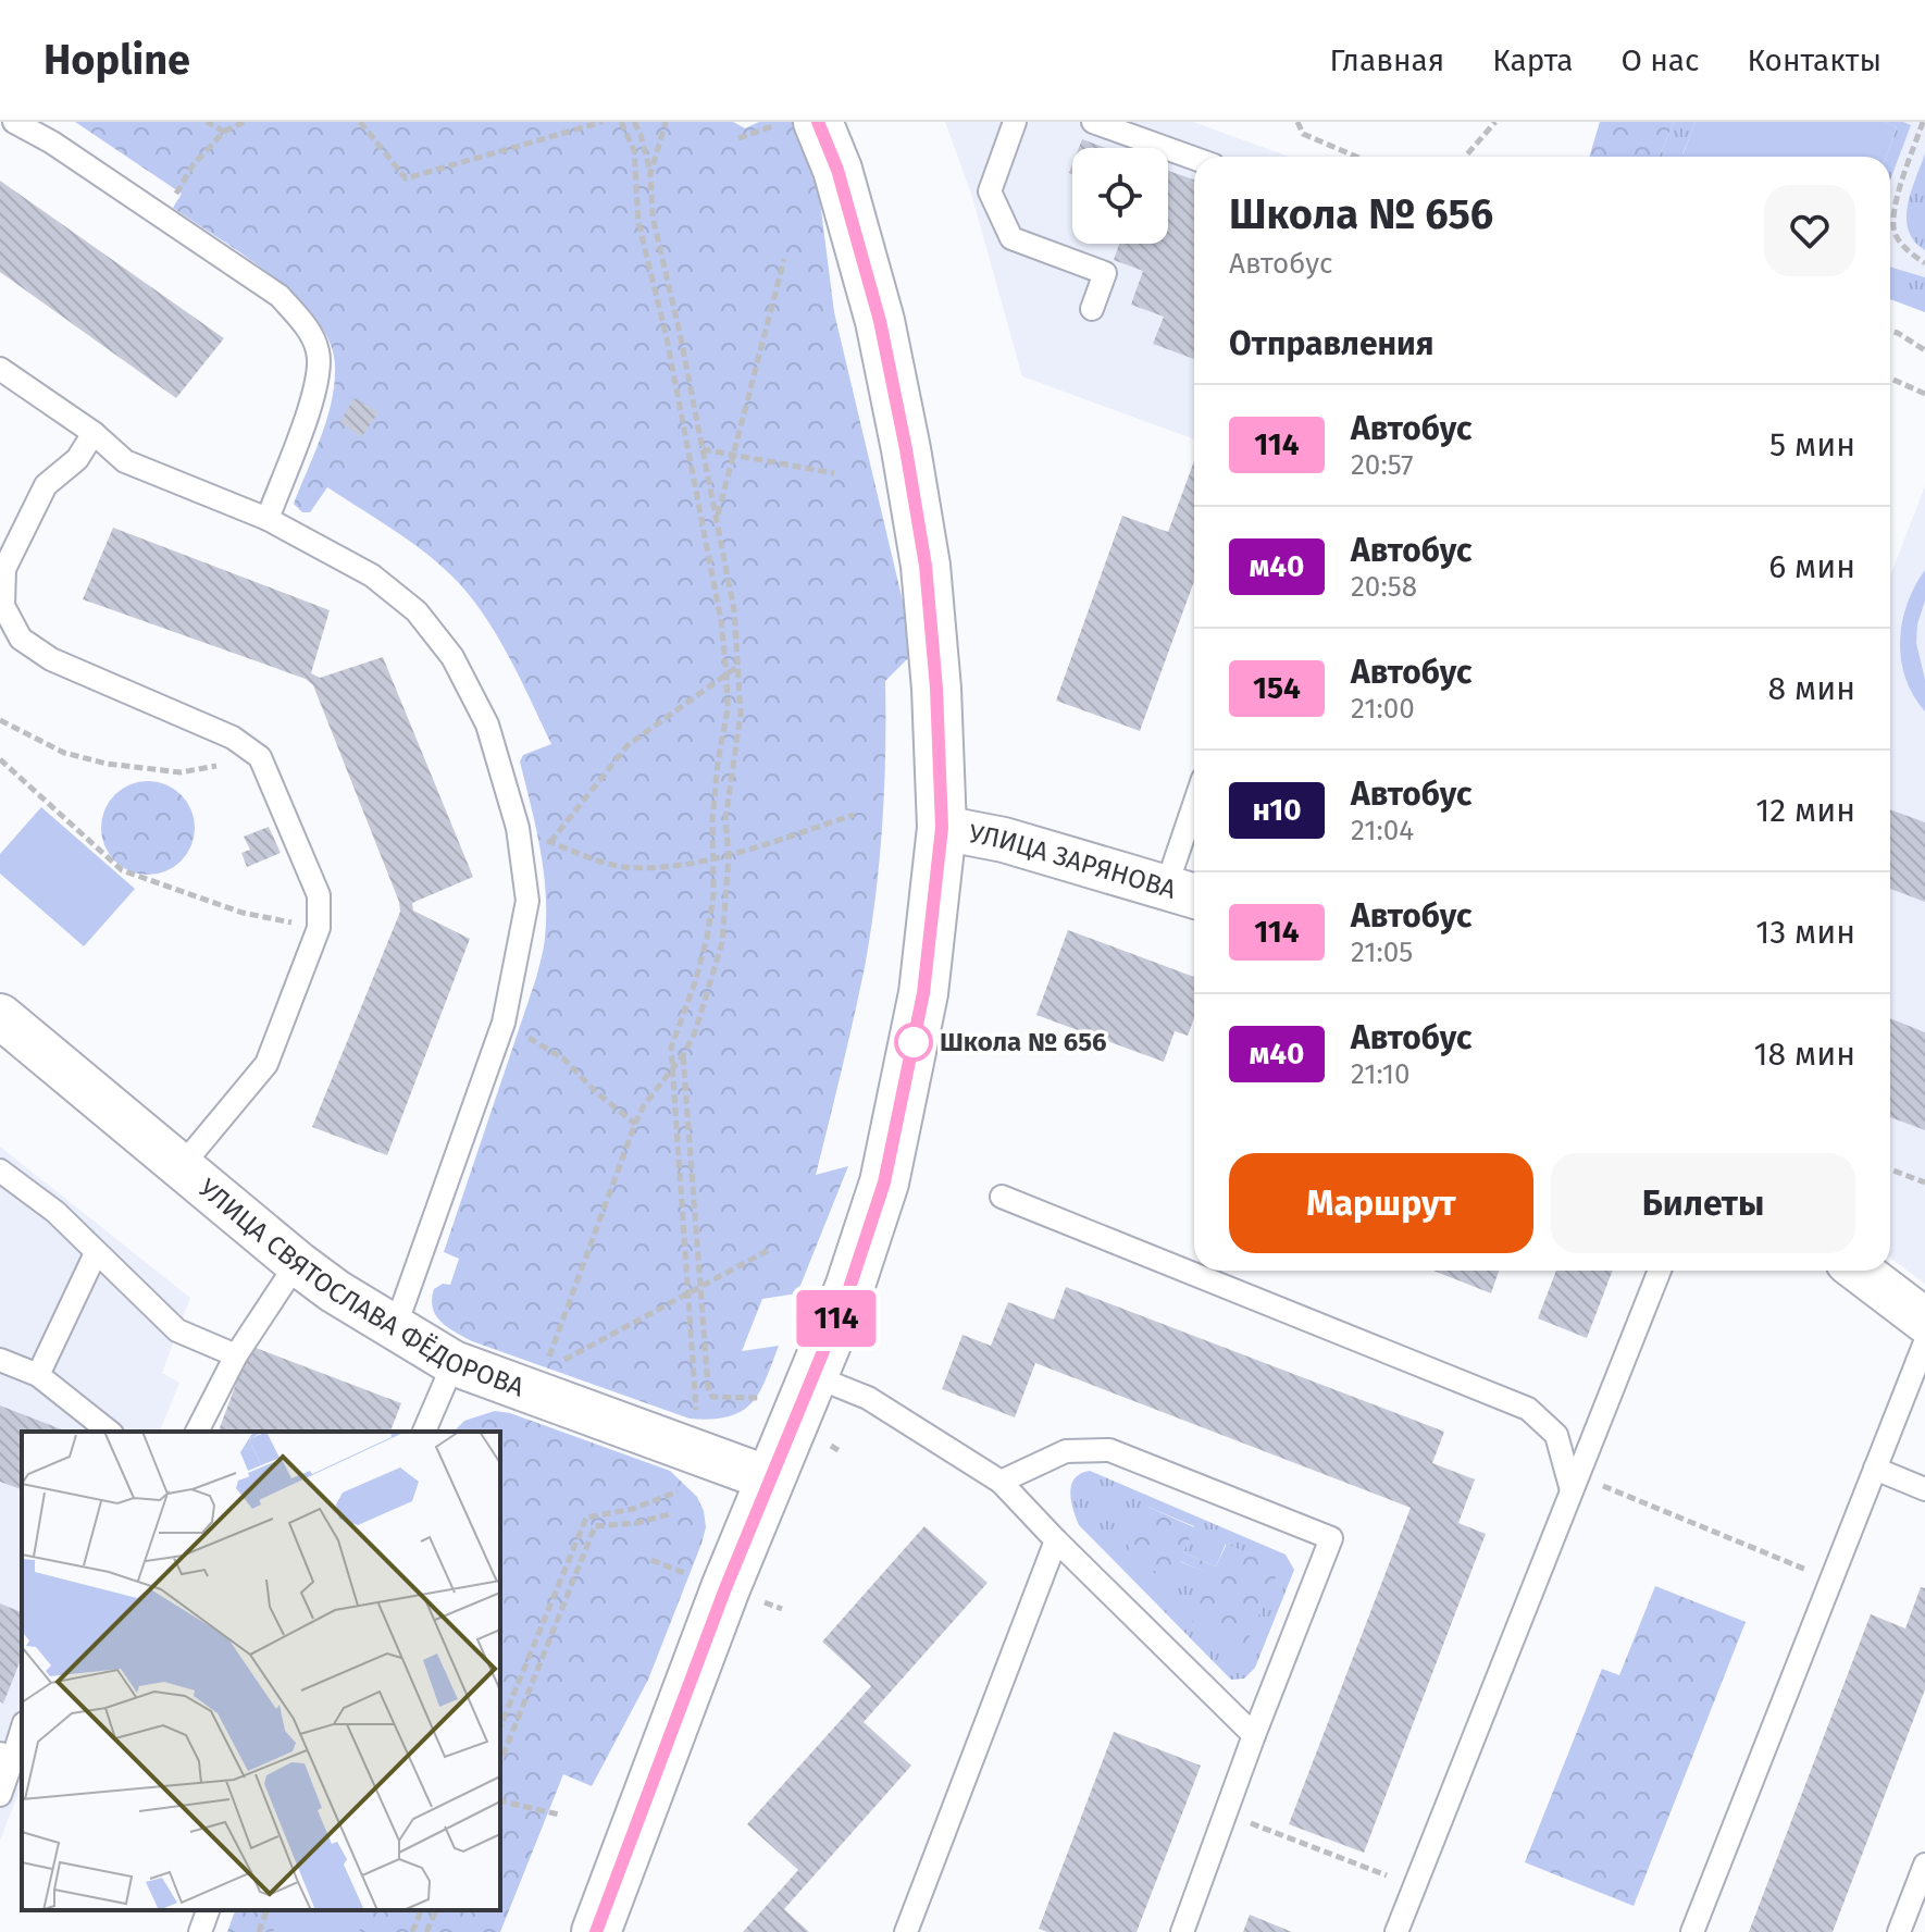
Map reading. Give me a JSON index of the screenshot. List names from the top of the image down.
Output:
{
  "streets": {
    "street": ["УЛИЦА ЗАРЯНОВА", "УЛИЦА СВЯТОСЛАВА ФЁДОРОВА"]
  },
  "places": ["Школа № 656"],
  "lines": ["bus line 114"],
  "page": {
    "header": "Hopline",
    "nav": [
      "Главная",
      "Карта",
      "О нас",
      "Контакты"
    ],
    "on_map": "114",
    "heading": [
      ["Школа № 656", "Автобус"],
      "Отправления"
    ],
    "list": [
      {
        "mark": "114",
        "name": "Автобус",
        "note": "20:57",
        "value": "5 мин"
      },
      {
        "mark": "м40",
        "name": "Автобус",
        "note": "20:58",
        "value": "6 мин"
      },
      {
        "mark": "154",
        "name": "Автобус",
        "note": "21:00",
        "value": "8 мин"
      },
      {
        "mark": "н10",
        "name": "Автобус",
        "note": "21:04",
        "value": "12 мин"
      },
      {
        "mark": "114",
        "name": "Автобус",
        "note": "21:05",
        "value": "13 мин"
      },
      {
        "mark": "м40",
        "name": "Автобус",
        "note": "21:10",
        "value": "18 мин"
      }
    ],
    "buttons": ["Маршрут", "Билеты"]
  }
}
